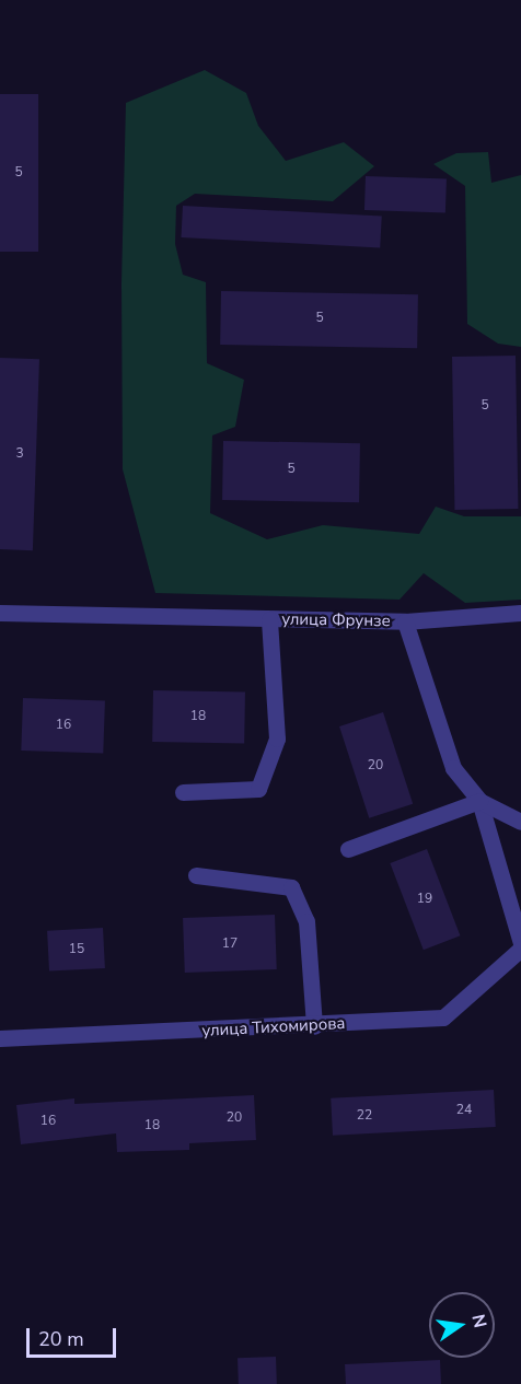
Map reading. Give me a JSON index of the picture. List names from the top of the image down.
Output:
{
  "streets": {
    "street": ["улица Фрунзе", "улица Тихомирова"]
  },
  "house_numbers": [
    "5",
    "5",
    "5",
    "3",
    "5",
    "18",
    "16",
    "20",
    "19",
    "17",
    "15",
    "24",
    "22",
    "20",
    "16",
    "18"
  ],
  "scale_bar": "20 m",
  "north": "right"
}
